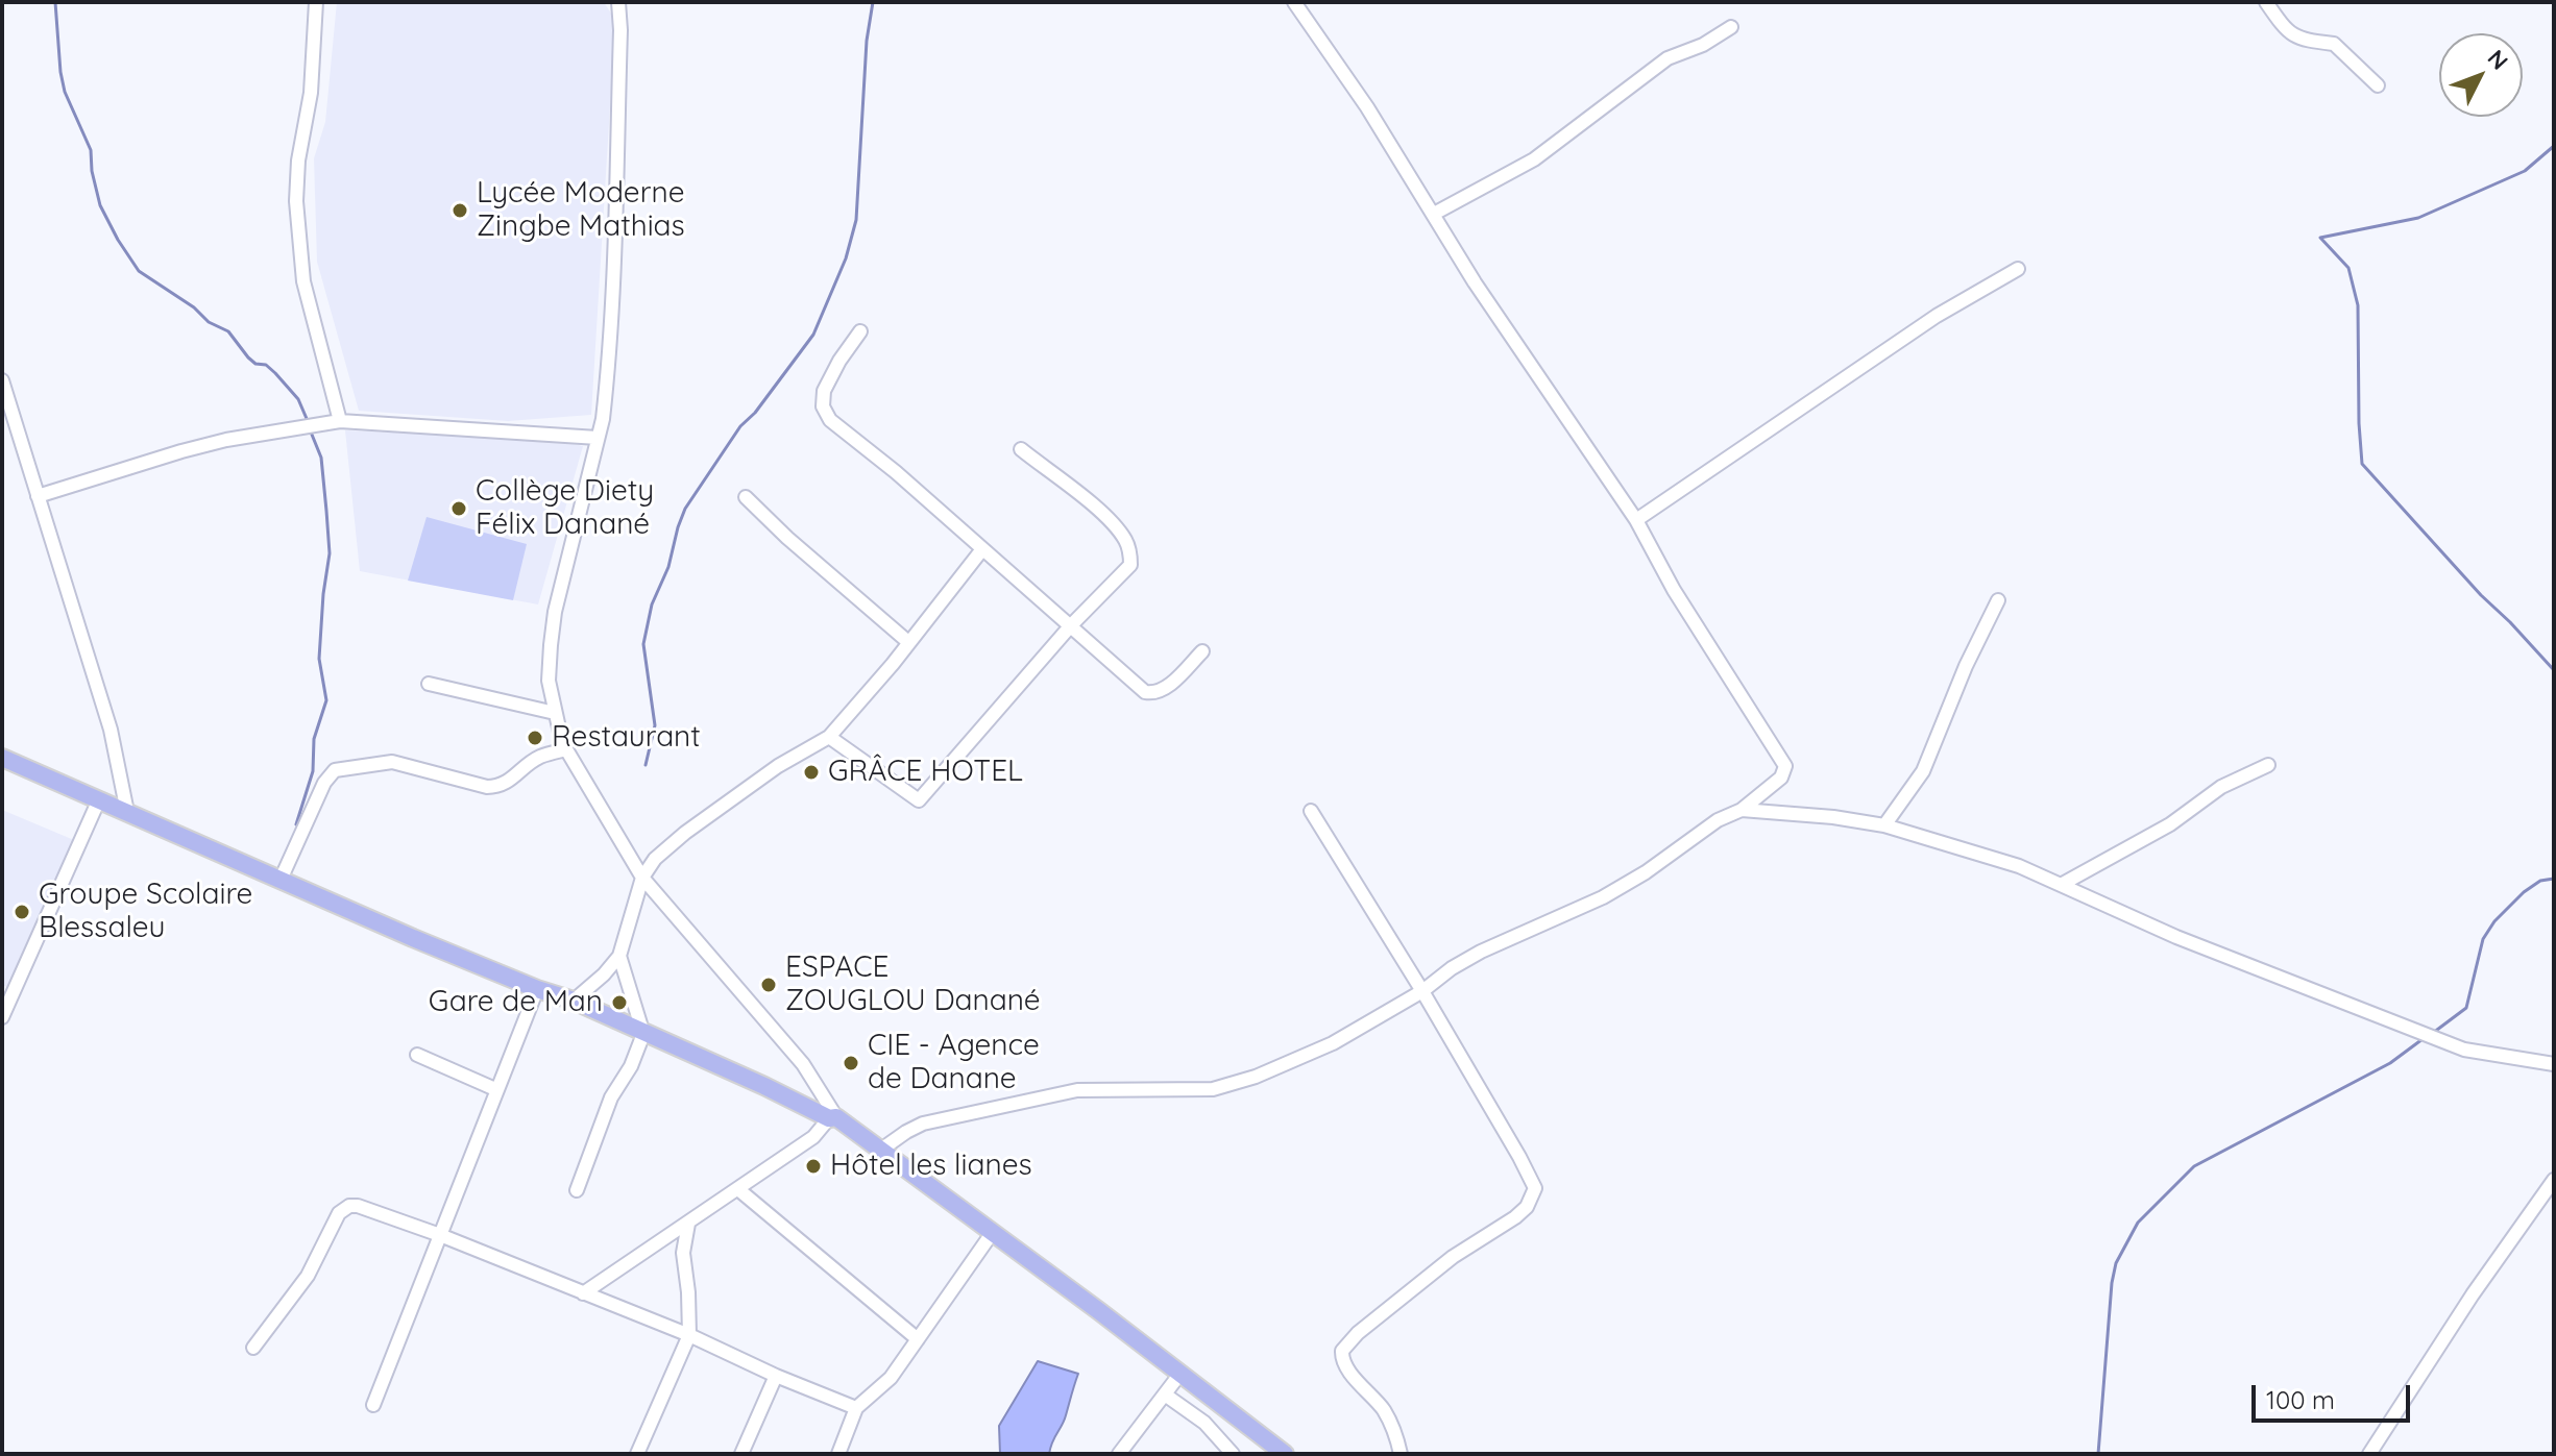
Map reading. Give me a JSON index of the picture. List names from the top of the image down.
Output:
{
  "places": [
    "Lycée Moderne Zingbe Mathias",
    "Collège Diety Félix Danané",
    "Restaurant",
    "GRÂCE HOTEL",
    "Groupe Scolaire Blessaleu",
    "ESPACE ZOUGLOU Danané",
    "Gare de Man",
    "CIE - Agence de Danane",
    "Hôtel les lianes"
  ],
  "scale_bar": "100 m",
  "north": "top right"
}
